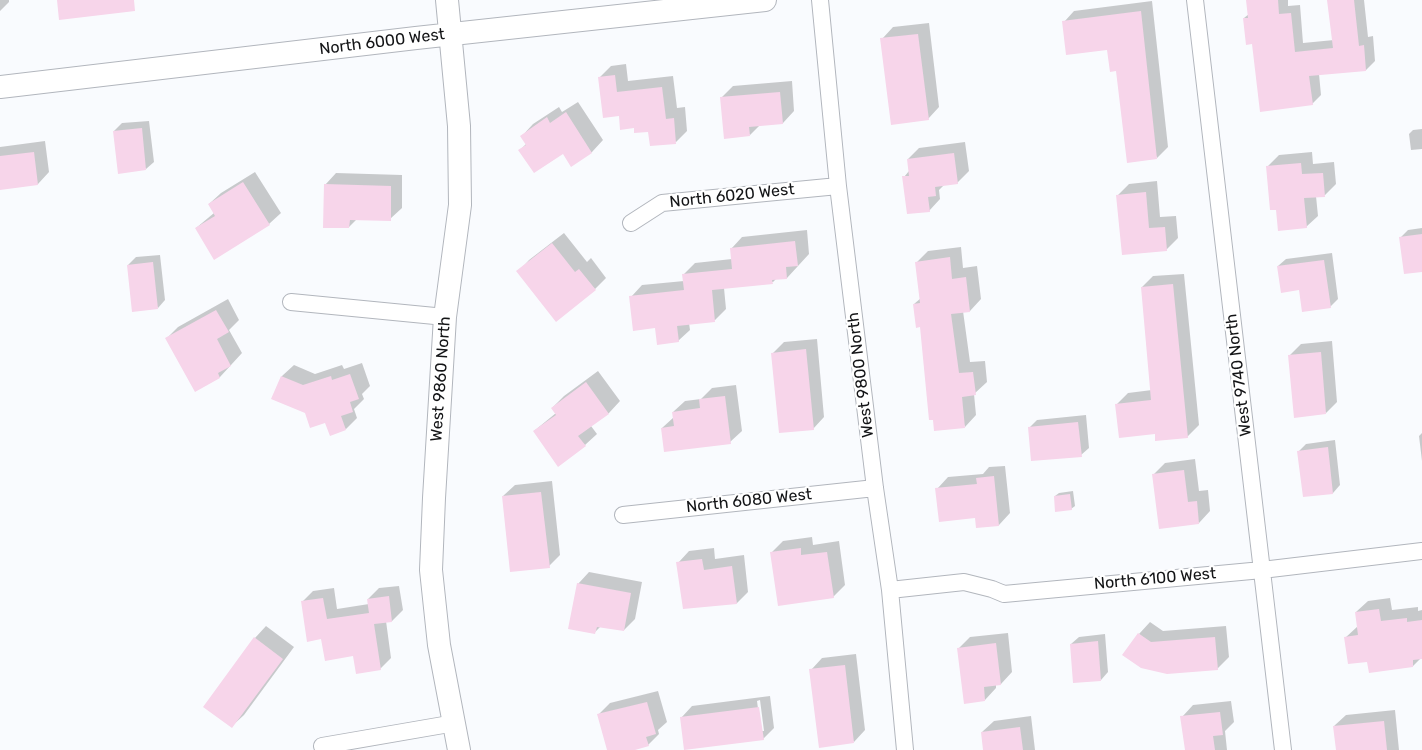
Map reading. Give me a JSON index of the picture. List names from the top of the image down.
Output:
{
  "streets": {
    "street": [
      "North 6000 West",
      "North 6020 West",
      "West 9800 North",
      "West 9740 North",
      "West 9860 North",
      "North 6080 West",
      "North 6100 West"
    ]
  },
  "crossings": [
    ["North 6000 West", "West 9860 North"],
    ["North 6020 West", "West 9800 North"],
    ["West 9800 North", "North 6080 West"],
    ["West 9800 North", "North 6100 West"],
    ["West 9740 North", "North 6100 West"]
  ]
}
